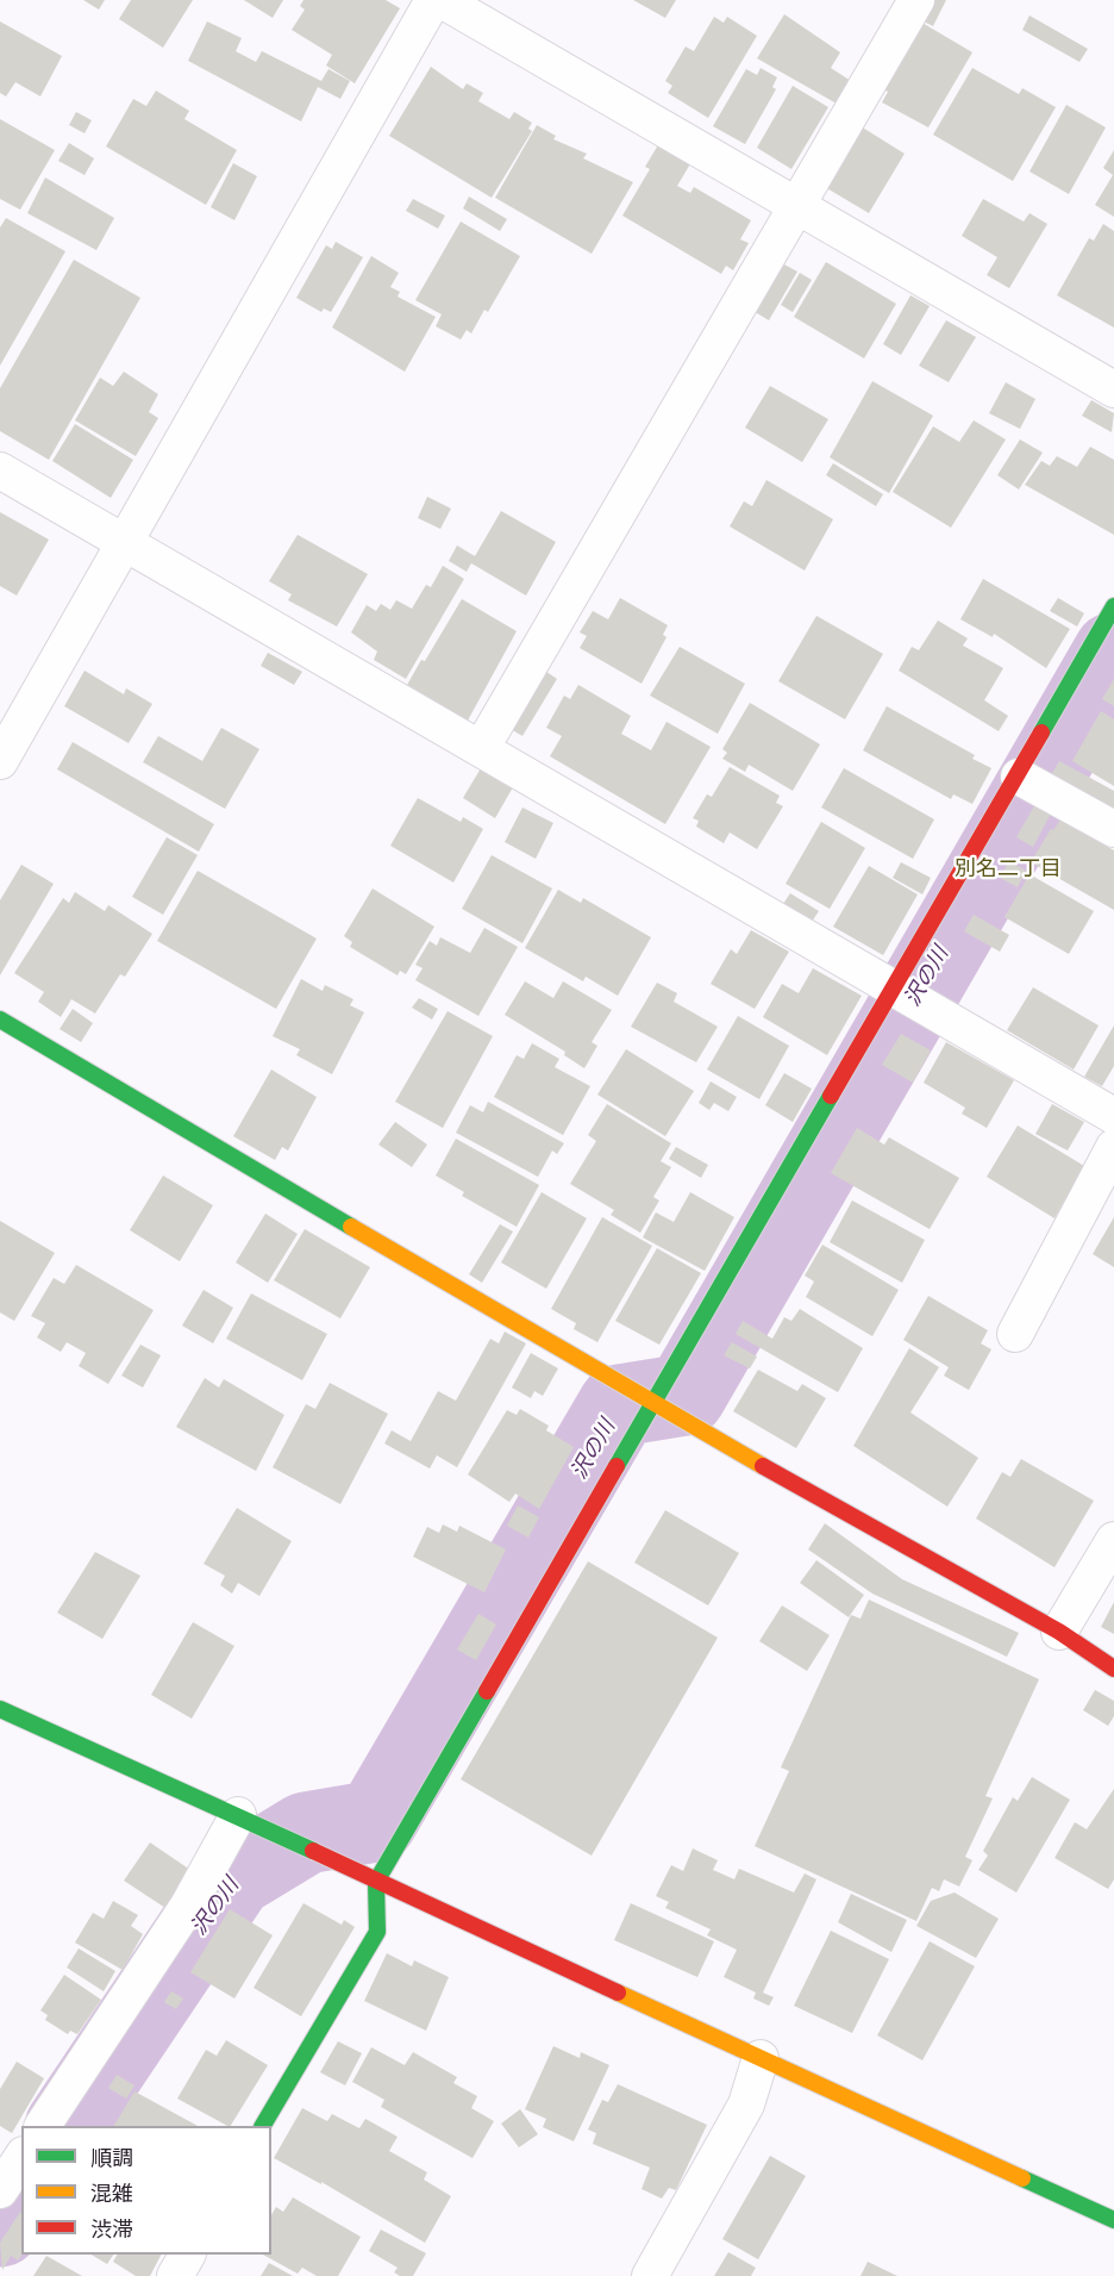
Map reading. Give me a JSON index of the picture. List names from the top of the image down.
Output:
{
  "districts": ["別名二丁目"],
  "water": ["沢の川"],
  "legend": ["順調", "混雑", "渋滞"]
}
